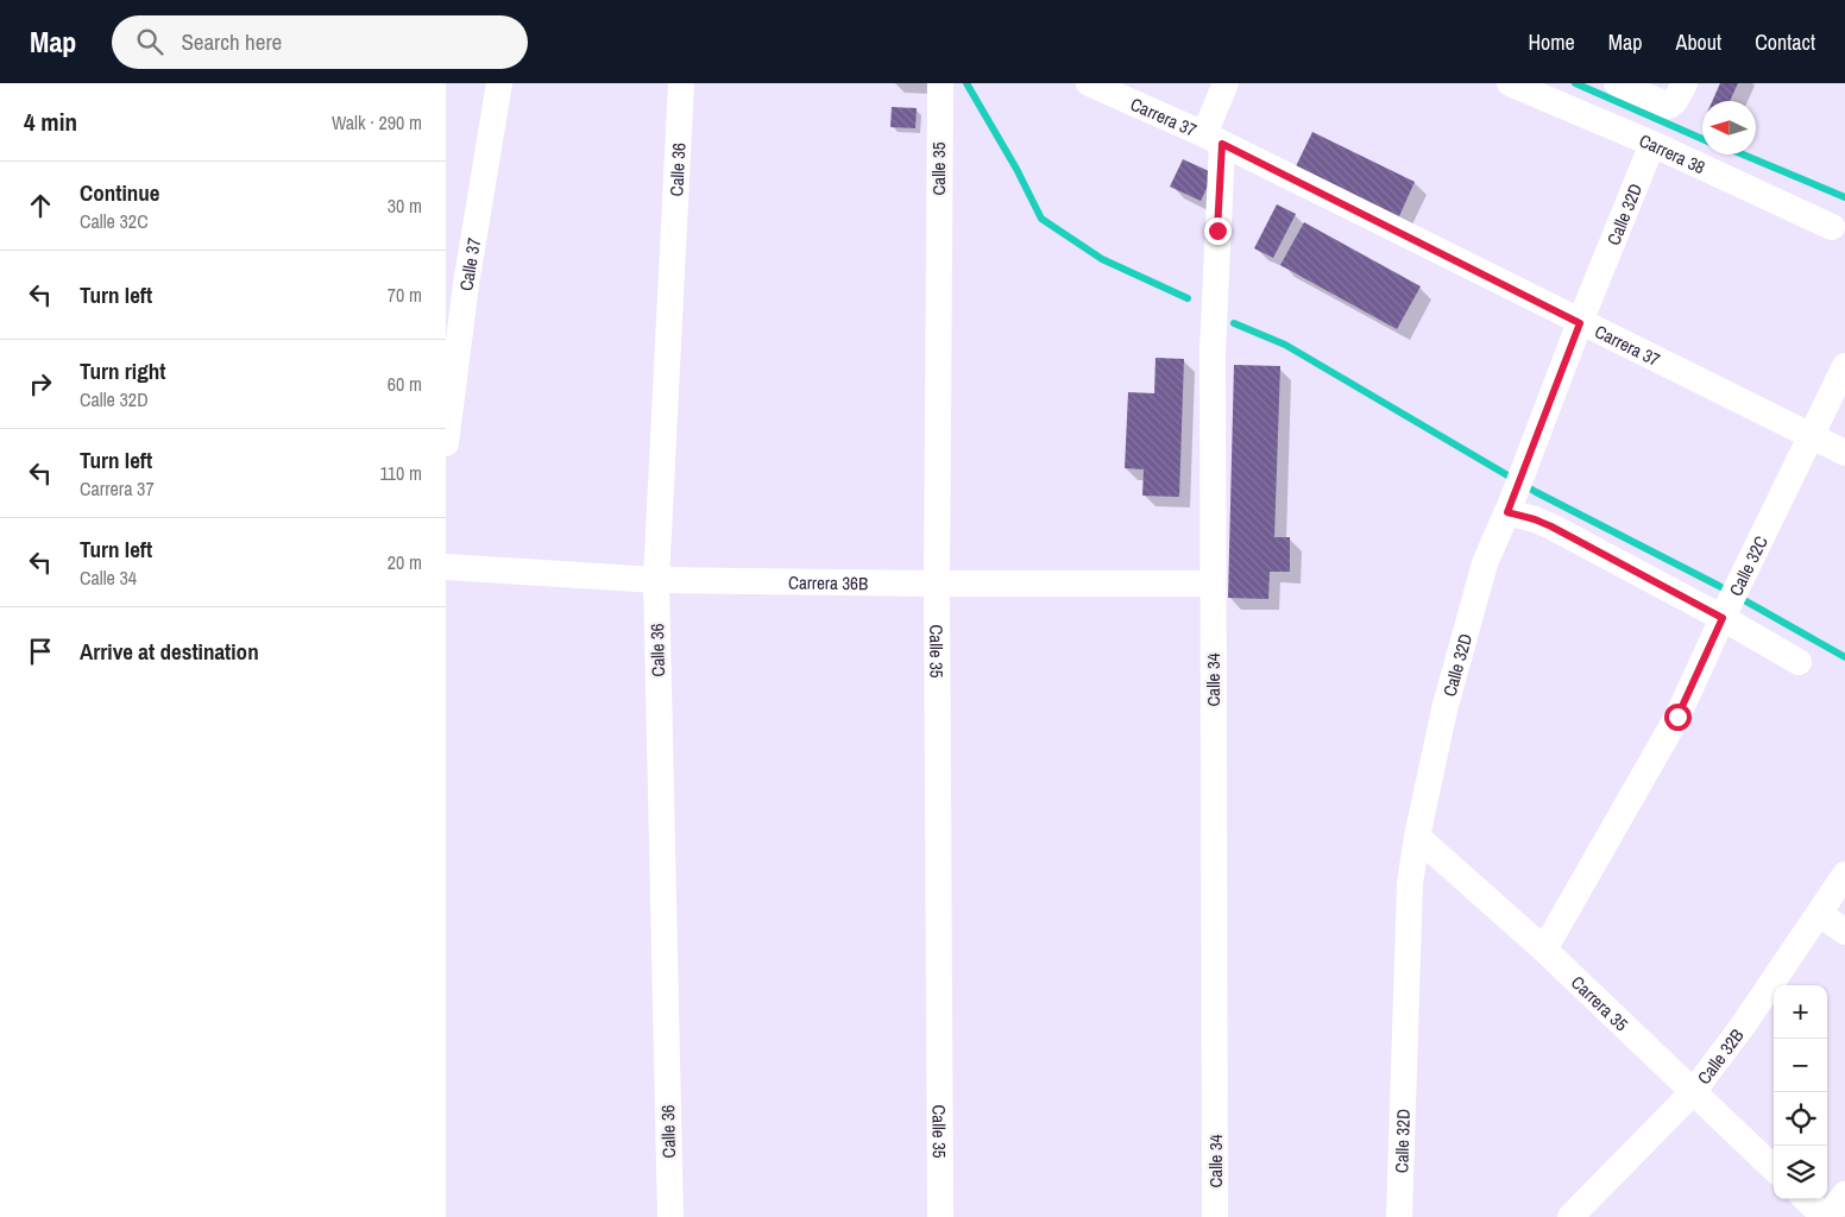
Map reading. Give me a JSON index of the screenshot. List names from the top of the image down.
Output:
{
  "streets": {
    "street": [
      "Carrera 37",
      "Carrera 38",
      "Calle 36",
      "Calle 35",
      "Calle 32D",
      "Calle 37",
      "Calle 32C",
      "Carrera 36B",
      "Calle 34",
      "Carrera 35",
      "Calle 32B"
    ]
  },
  "crossings": [
    ["Carrera 37", "Calle 32D"],
    ["Carrera 37", "Calle 32C"],
    ["Carrera 37", "Calle 34"],
    ["Carrera 38", "Calle 32D"],
    ["Calle 36", "Carrera 36B"],
    ["Calle 35", "Carrera 36B"],
    ["Calle 32D", "Carrera 35"],
    ["Calle 32C", "Carrera 35"],
    ["Carrera 36B", "Calle 34"],
    ["Carrera 35", "Calle 32B"]
  ],
  "north": "left",
  "page": {
    "header": "Map",
    "search": "Search here",
    "nav": [
      "Home",
      "Map",
      "About",
      "Contact"
    ],
    "heading": ["4 min", "Walk · 290 m"],
    "list": [
      ["Continue", "Calle 32C", "30 m"],
      ["Turn left", "70 m"],
      ["Turn right", "Calle 32D", "60 m"],
      ["Turn left", "Carrera 37", "110 m"],
      ["Turn left", "Calle 34", "20 m"],
      "Arrive at destination"
    ],
    "map_buttons": ["+", "−"]
  }
}
